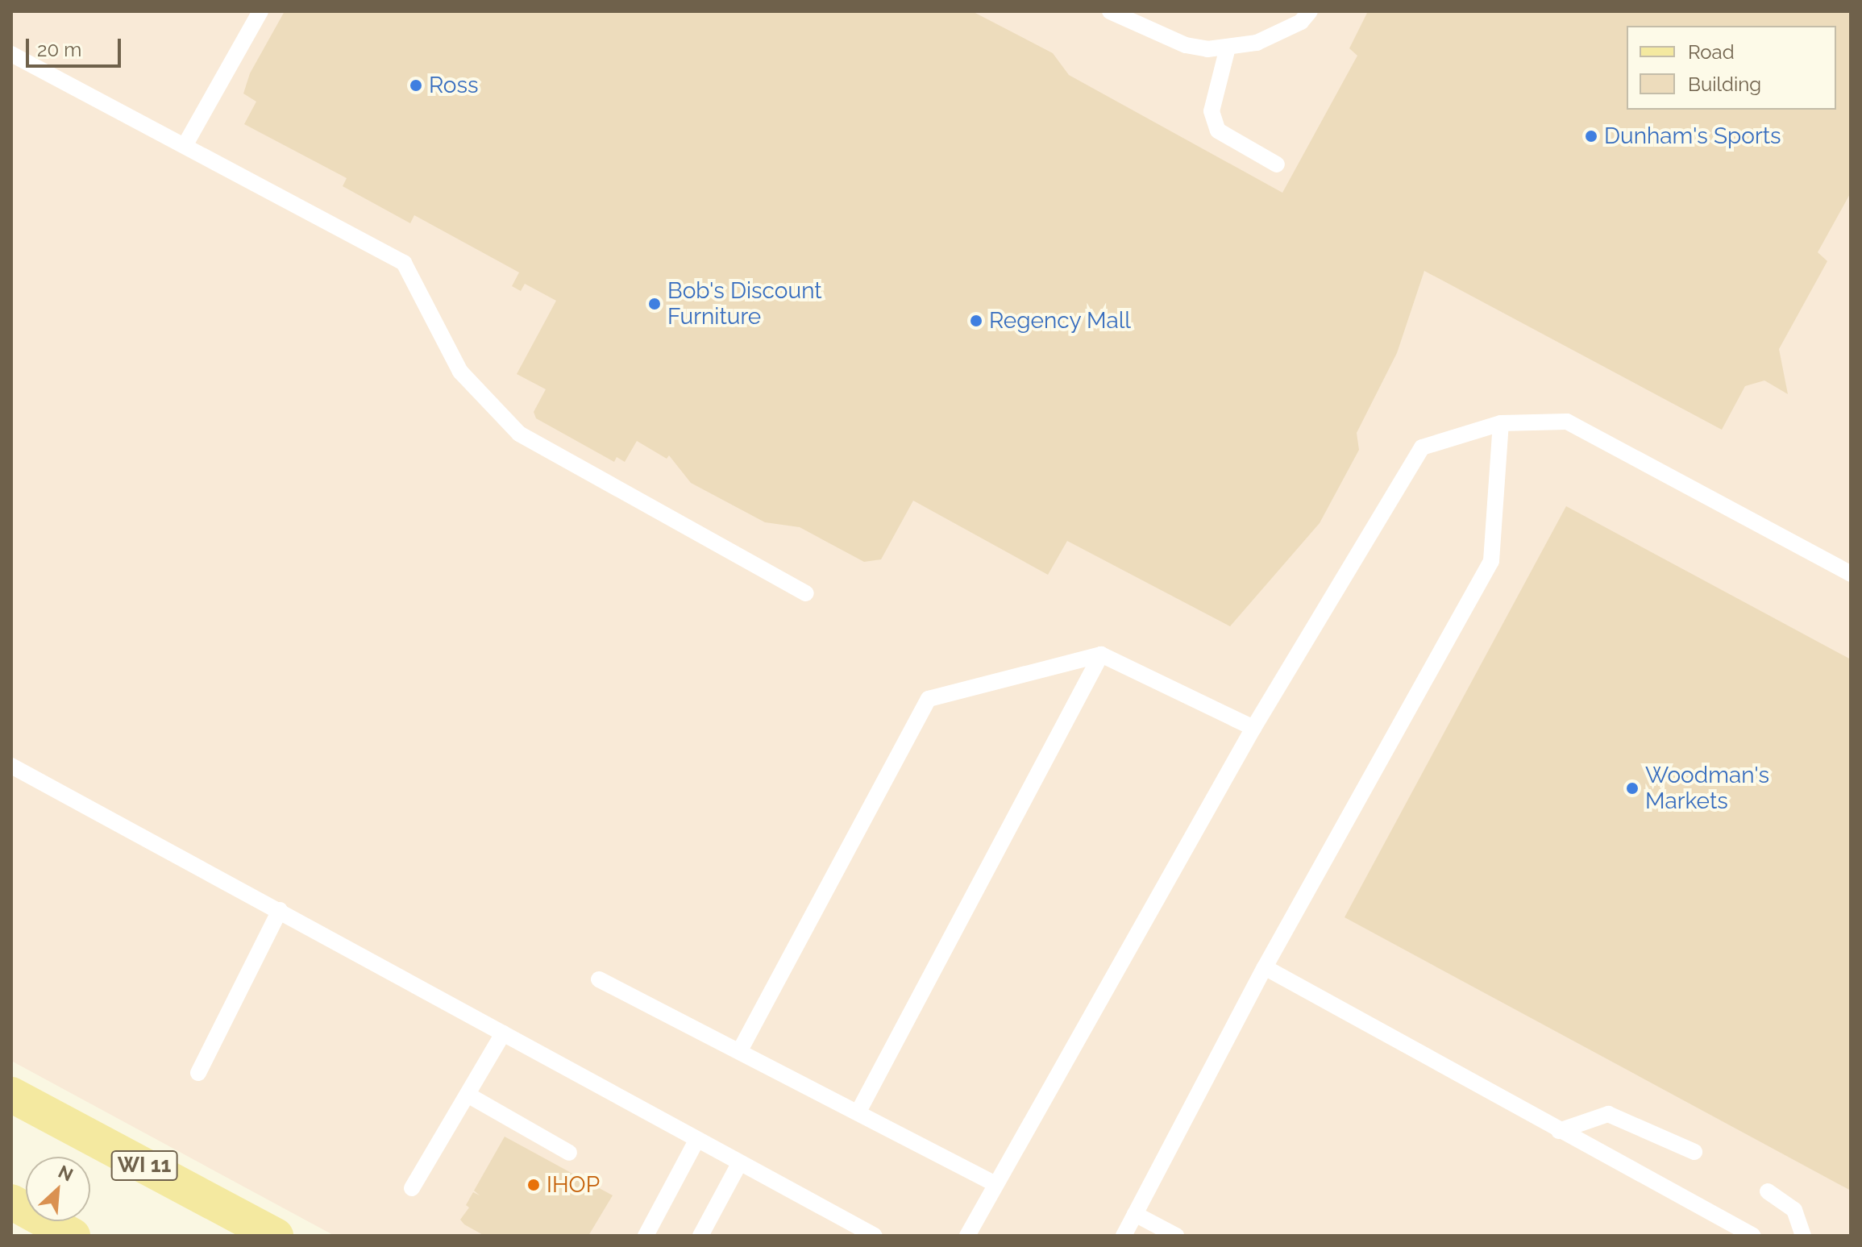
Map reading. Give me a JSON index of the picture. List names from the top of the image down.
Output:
{
  "streets": {
    "main road": ["WI 11"]
  },
  "places": [
    "Ross",
    "Dunham's Sports",
    "Bob's Discount Furniture",
    "Regency Mall",
    "Woodman's Markets",
    "IHOP"
  ],
  "legend": ["Road", "Building"],
  "scale_bar": "20 m",
  "north": "top right"
}
